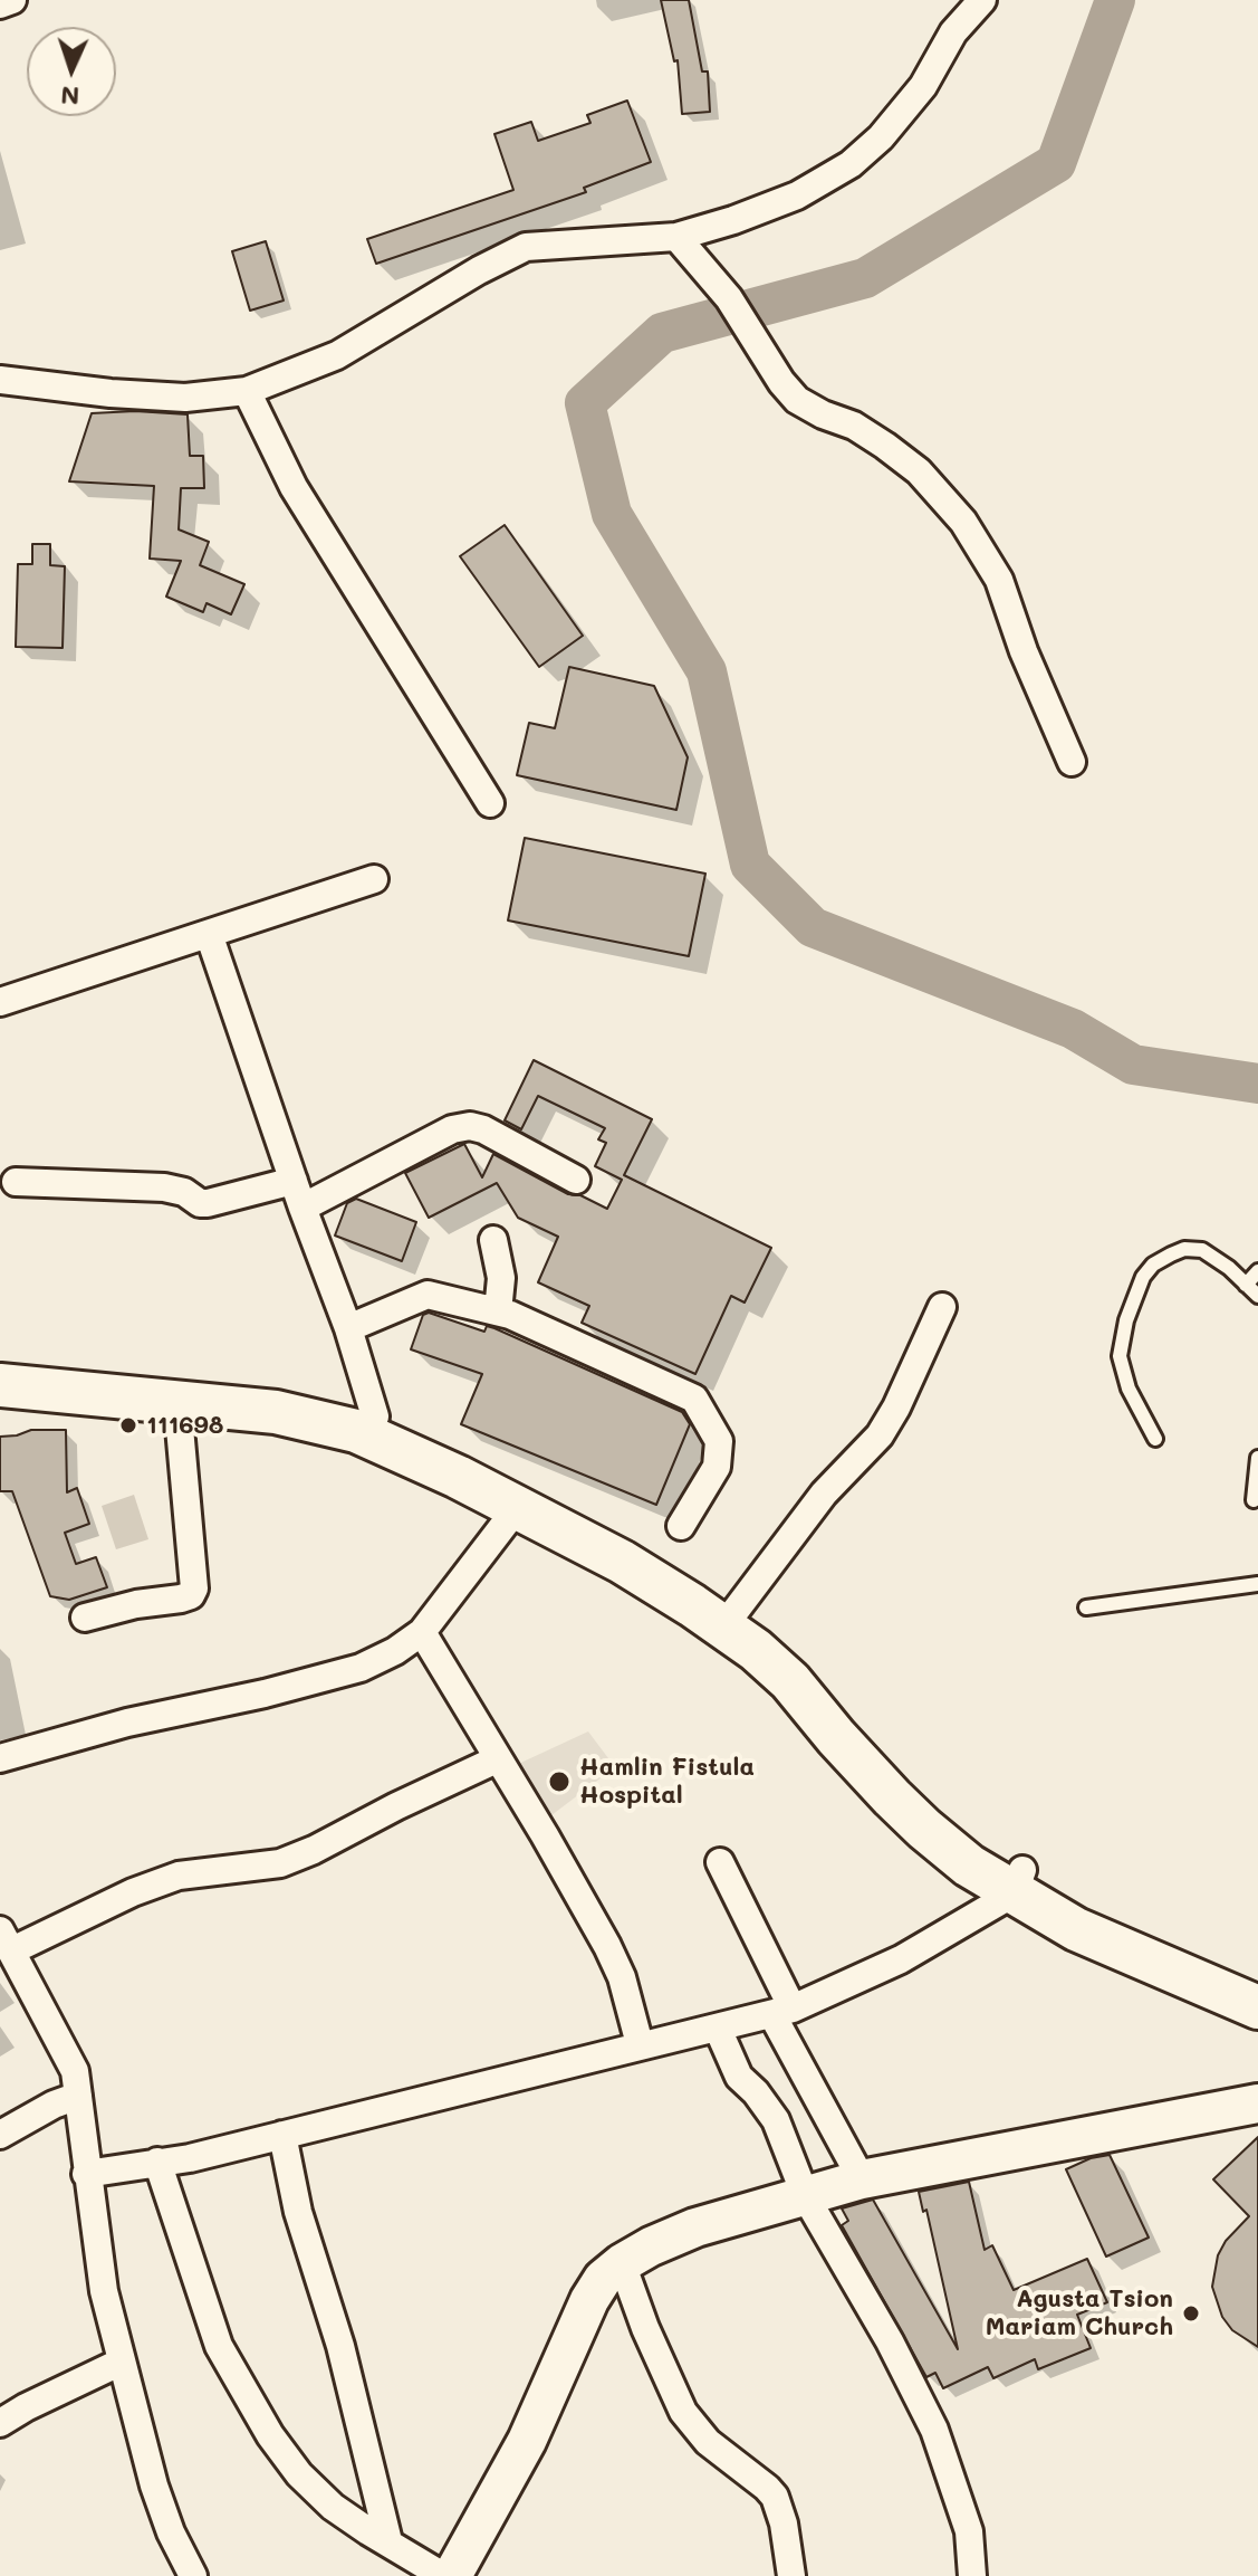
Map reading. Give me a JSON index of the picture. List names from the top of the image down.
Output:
{
  "places": ["111698", "Hamlin Fistula Hospital", "Agusta Tsion Mariam Church"],
  "north": "bottom"
}
